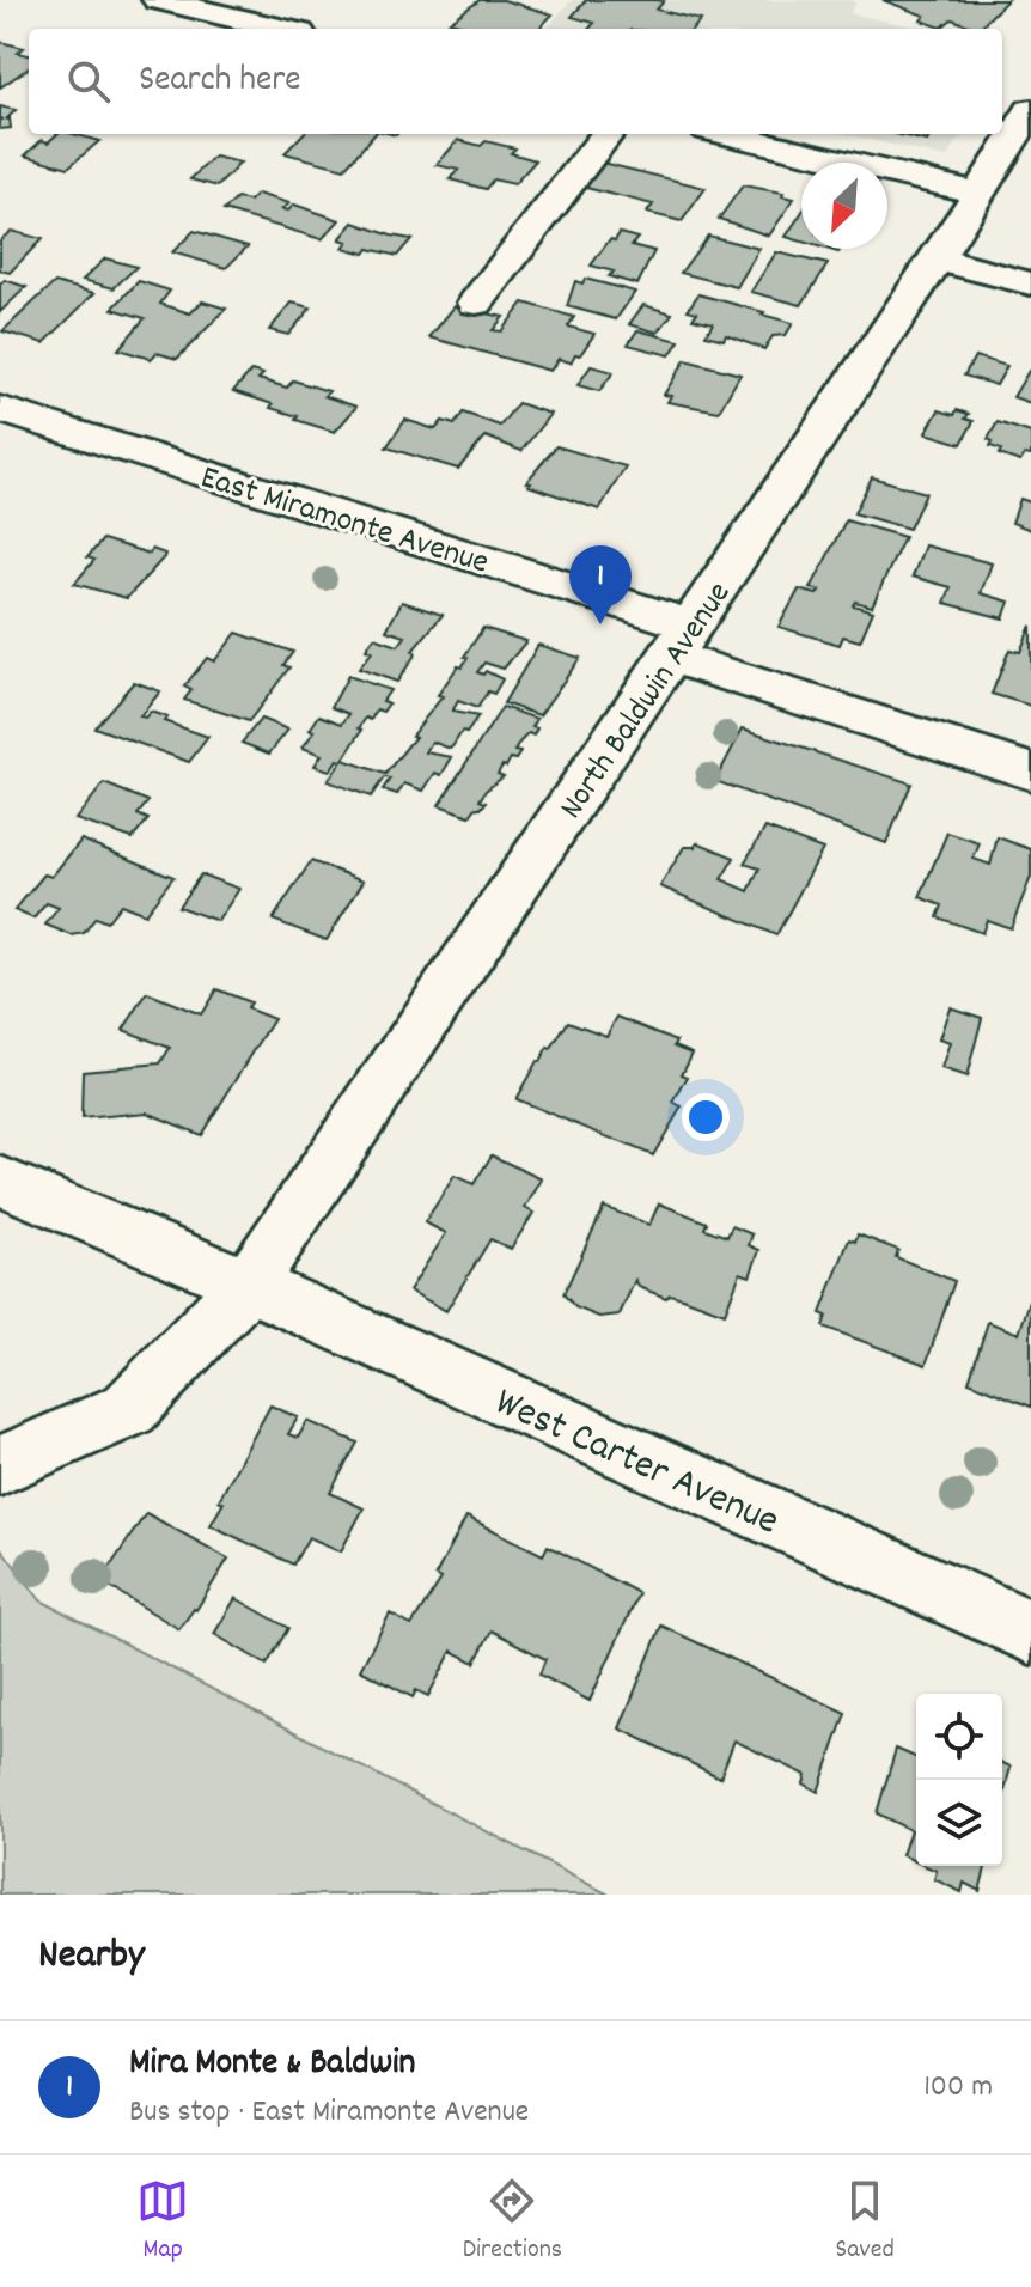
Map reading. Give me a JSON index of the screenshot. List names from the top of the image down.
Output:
{
  "streets": {
    "street": ["East Miramonte Avenue", "North Baldwin Avenue", "West Carter Avenue"]
  },
  "crossings": [
    ["East Miramonte Avenue", "North Baldwin Avenue"],
    ["North Baldwin Avenue", "West Carter Avenue"]
  ],
  "north": "bottom left",
  "page": {
    "search": "Search here",
    "pins": "1",
    "heading": "Nearby",
    "list": [
      {
        "mark": "1",
        "name": "Mira Monte & Baldwin",
        "note": "Bus stop · East Miramonte Avenue",
        "value": "100 m"
      }
    ],
    "nav": ["Map", "Directions", "Saved"]
  }
}
